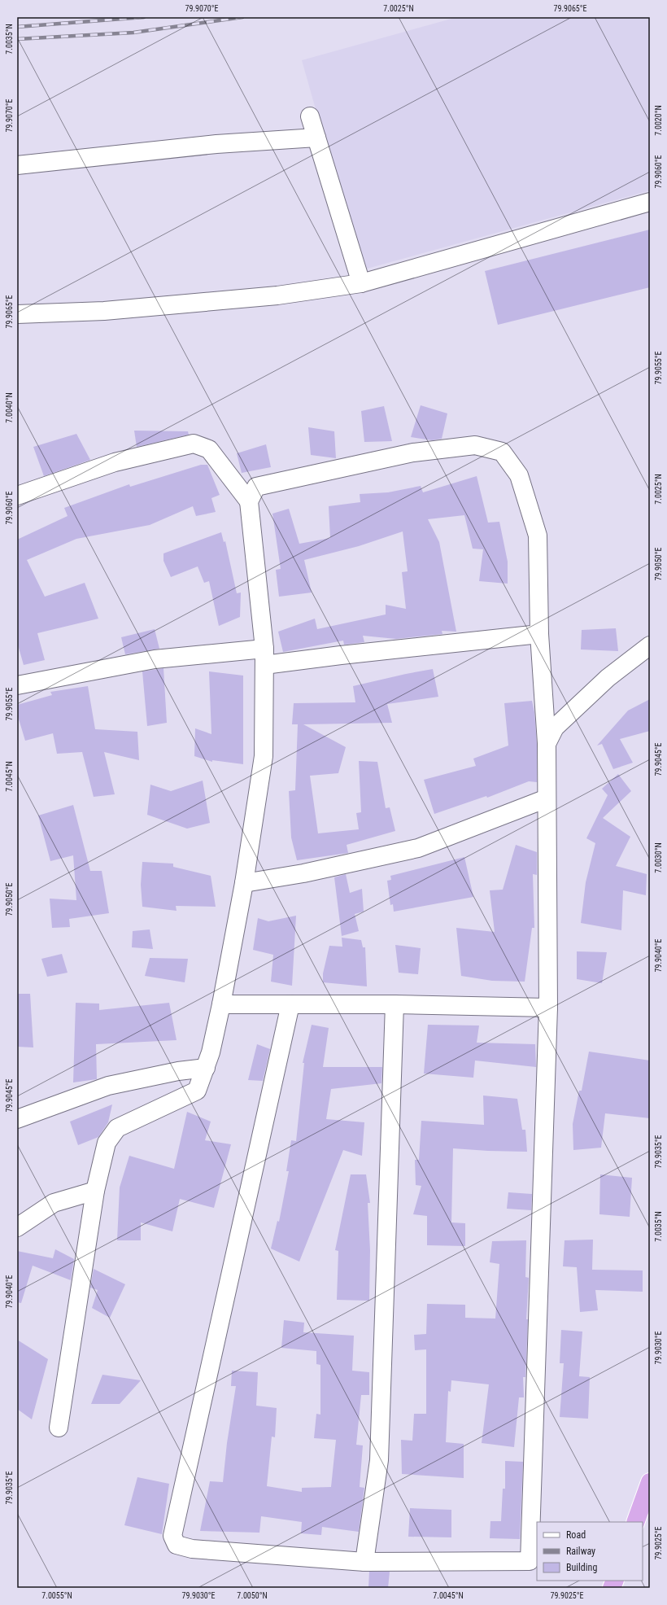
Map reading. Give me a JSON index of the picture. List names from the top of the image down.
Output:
{
  "legend": ["Road", "Railway", "Building"],
  "coordinates": [
    "79.9070°E",
    "7.0025°N",
    "79.9065°E",
    "7.0035°N",
    "7.0020°N",
    "79.9060°E",
    "79.9055°E",
    "7.0040°N",
    "79.9050°E",
    "79.9045°E",
    "7.0045°N",
    "7.0030°N",
    "79.9040°E",
    "79.9035°E",
    "79.9030°E",
    "79.9025°E",
    "7.0055°N",
    "7.0050°N"
  ]
}
